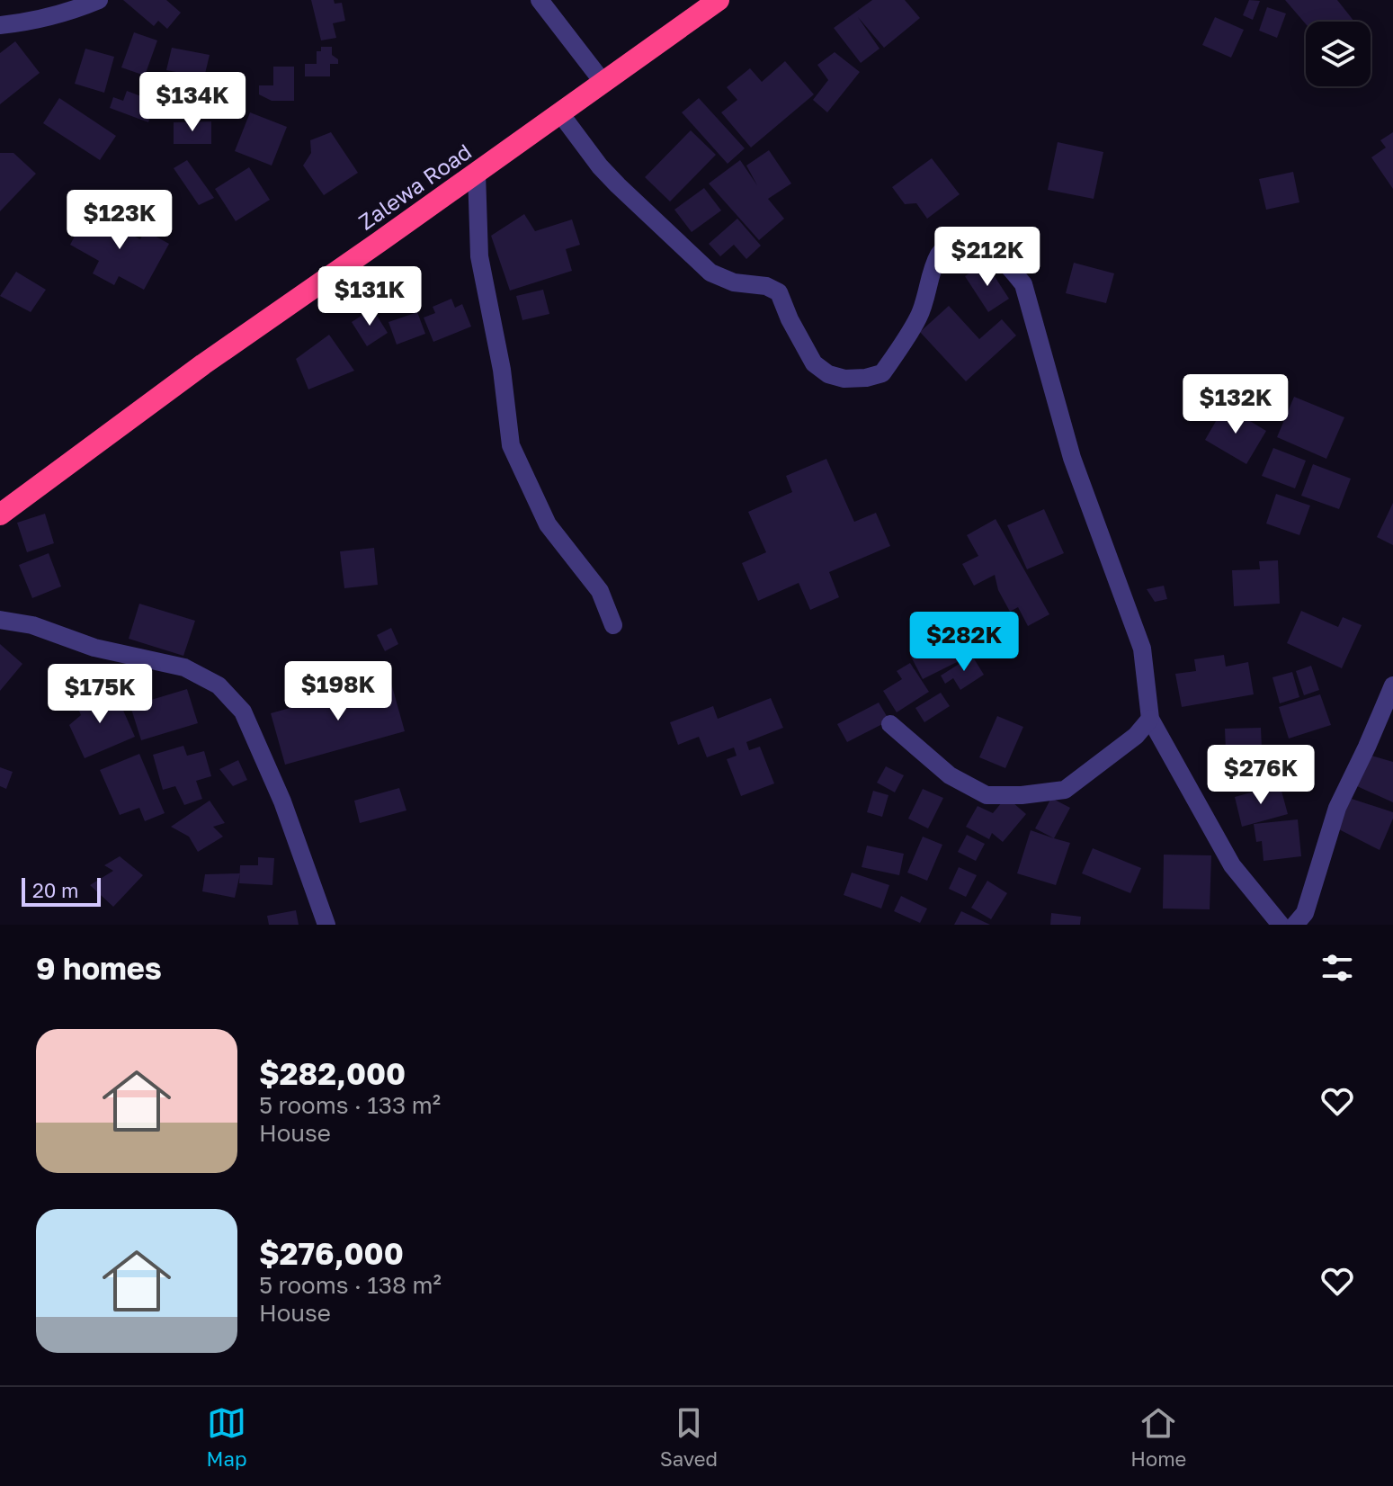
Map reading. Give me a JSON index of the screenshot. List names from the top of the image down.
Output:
{
  "streets": {
    "highway": ["Zalewa Road"]
  },
  "scale_bar": "20 m",
  "page": {
    "price": [
      "$134K",
      "$123K",
      "$212K",
      "$131K",
      "$132K",
      "$282K",
      "$198K",
      "$175K",
      "$276K"
    ],
    "scale": "20 m",
    "heading": "9 homes",
    "list": [
      {
        "name": "$282,000",
        "note": "5 rooms · 133 m² · House"
      },
      {
        "name": "$276,000",
        "note": "5 rooms · 138 m² · House"
      }
    ],
    "tabs": ["Map", "Saved", "Home"]
  }
}
